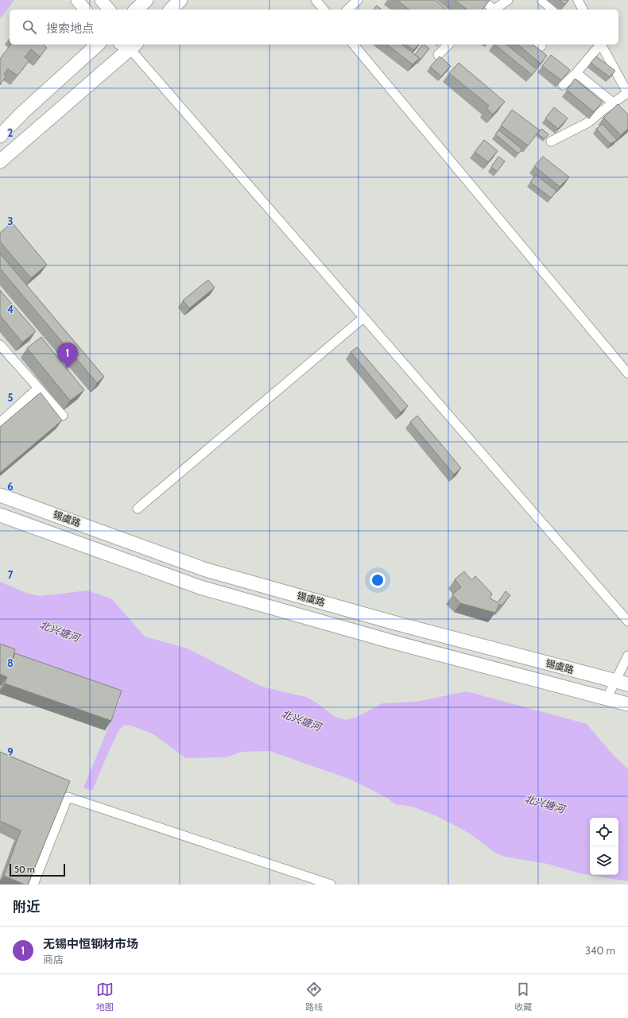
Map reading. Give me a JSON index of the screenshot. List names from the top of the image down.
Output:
{
  "streets": {
    "main road": ["锡虞路"]
  },
  "water": ["北兴塘河"],
  "scale_bar": "50 m",
  "page": {
    "search": "搜索地点",
    "pins": "1",
    "scale": "50 m",
    "heading": "附近",
    "list": [
      {
        "mark": "1",
        "name": "无锡中恒钢材市场",
        "note": "商店",
        "value": "340 m"
      }
    ],
    "nav": ["地图", "路线", "收藏"]
  },
  "grid": {
    "rows": [
      "2",
      "3",
      "4",
      "5",
      "6",
      "7",
      "8",
      "9"
    ]
  }
}
